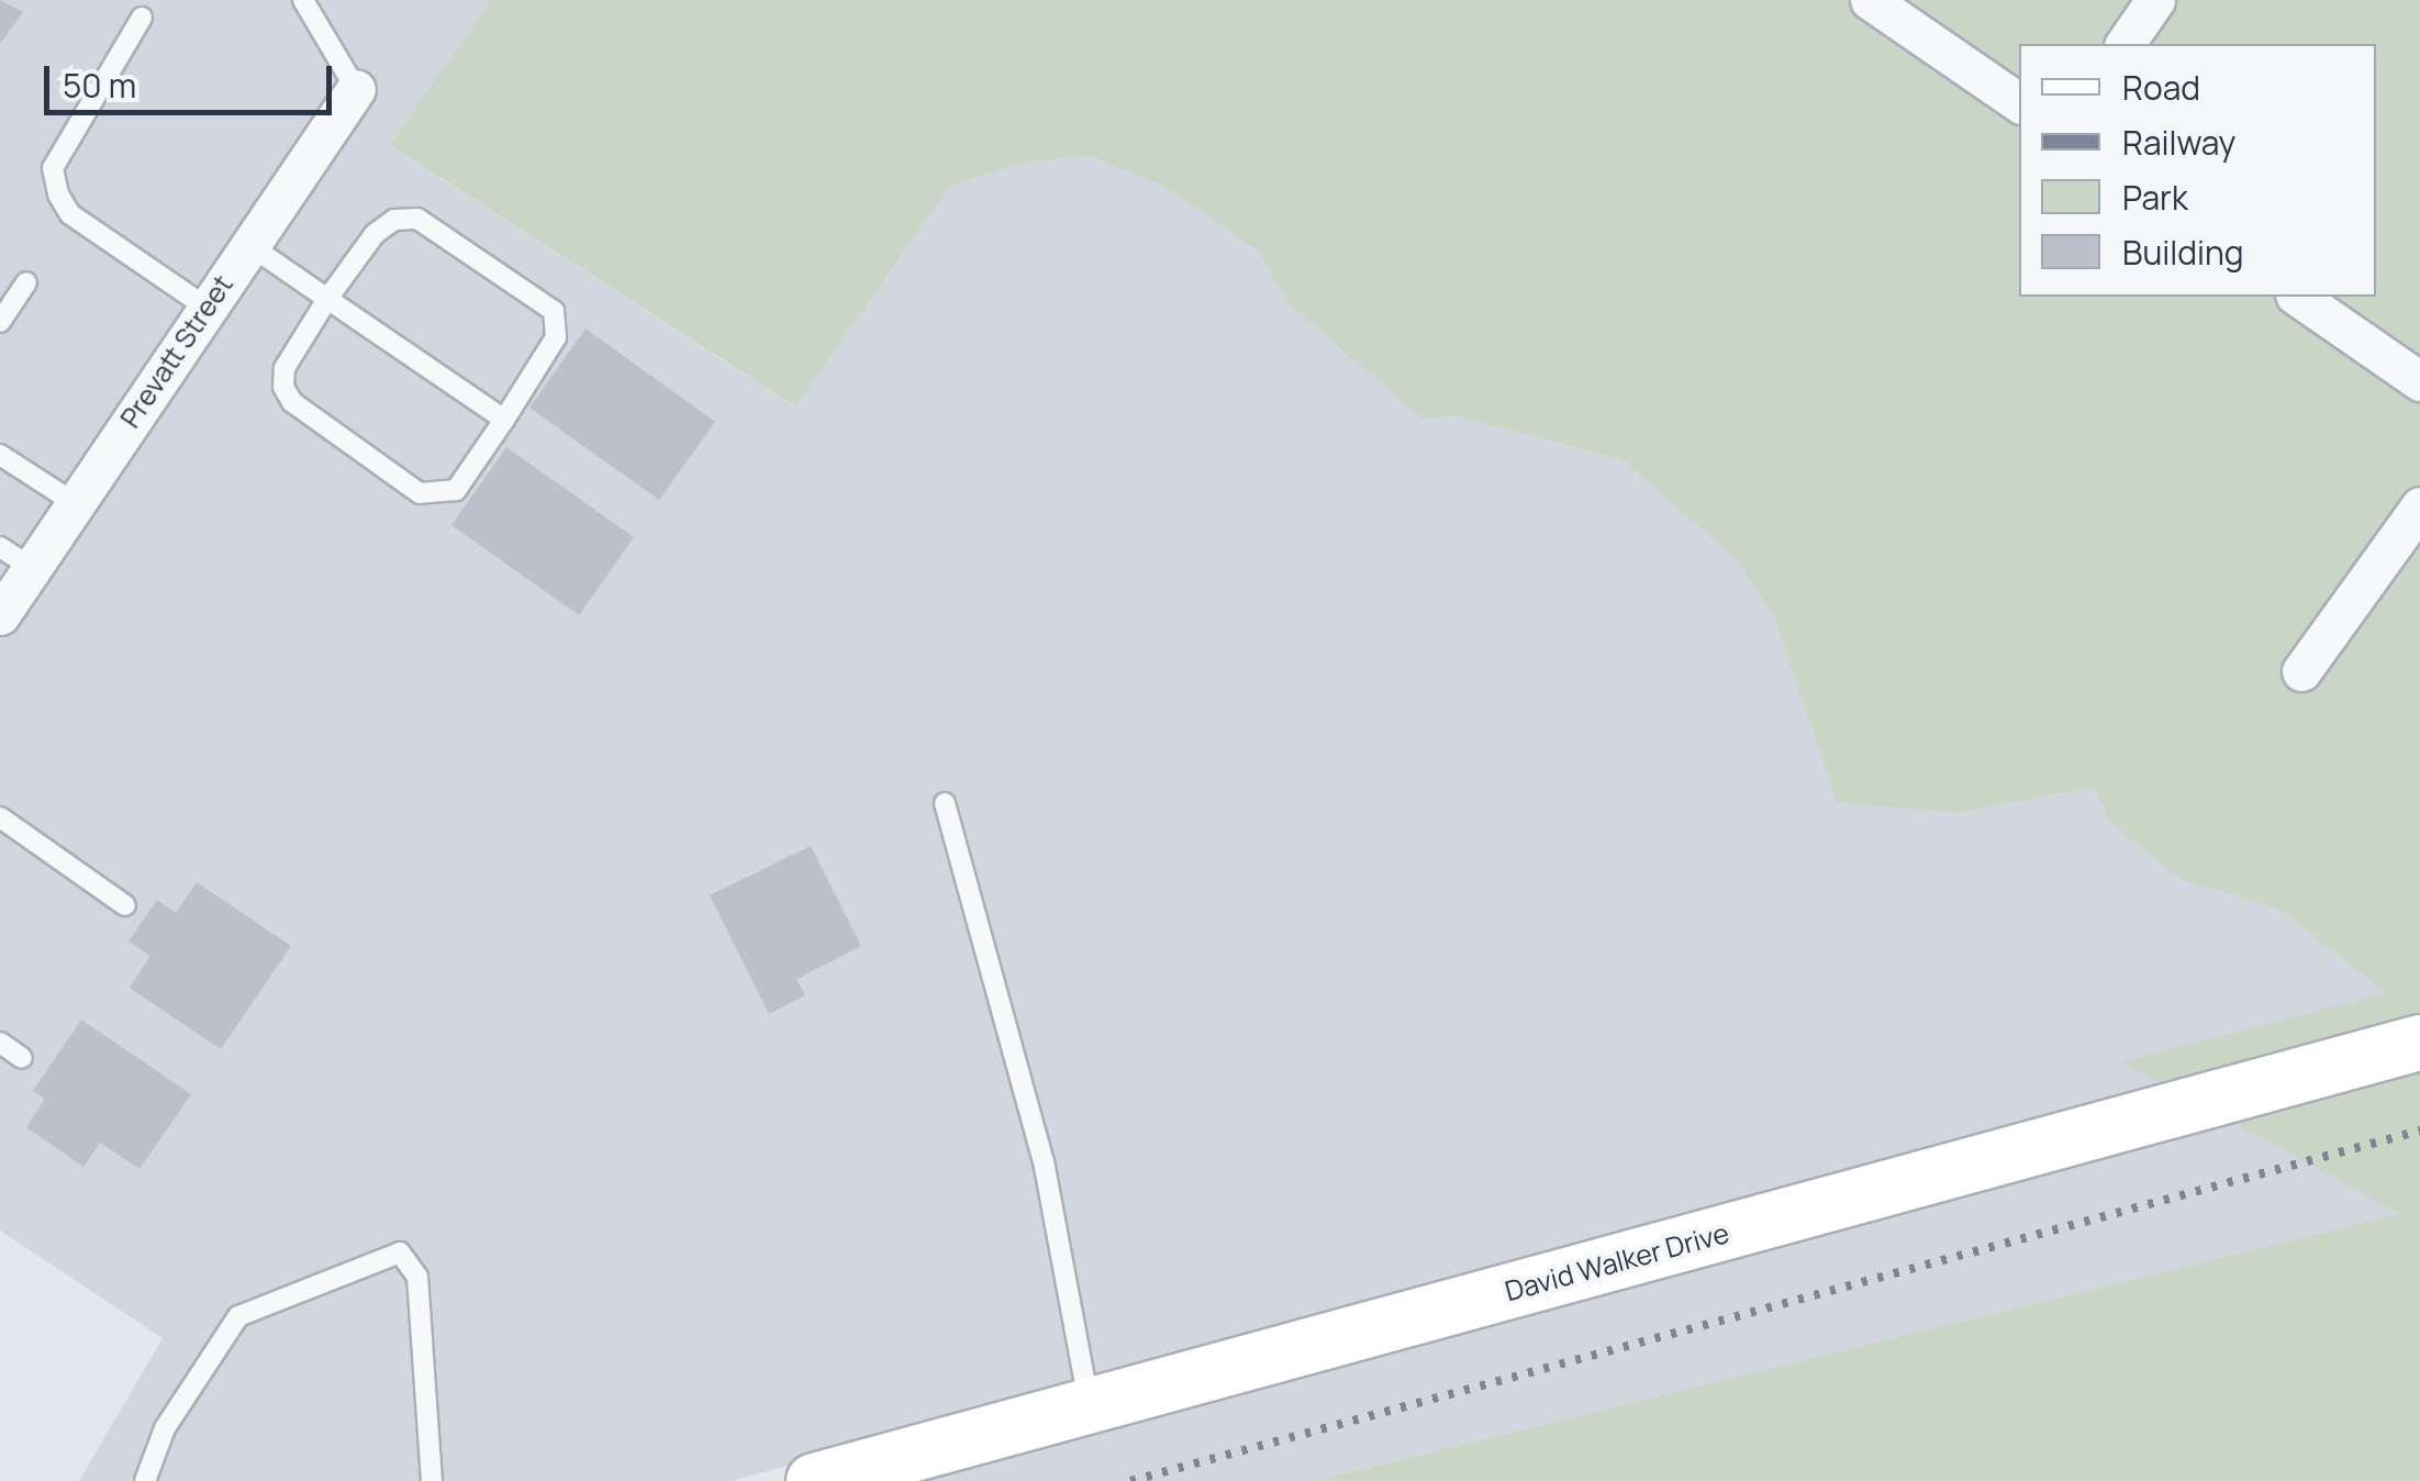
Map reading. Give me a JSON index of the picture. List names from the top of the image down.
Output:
{
  "streets": {
    "street": ["Prevatt Street", "David Walker Drive"]
  },
  "legend": [
    "Road",
    "Railway",
    "Park",
    "Building"
  ],
  "scale_bar": "50 m"
}
